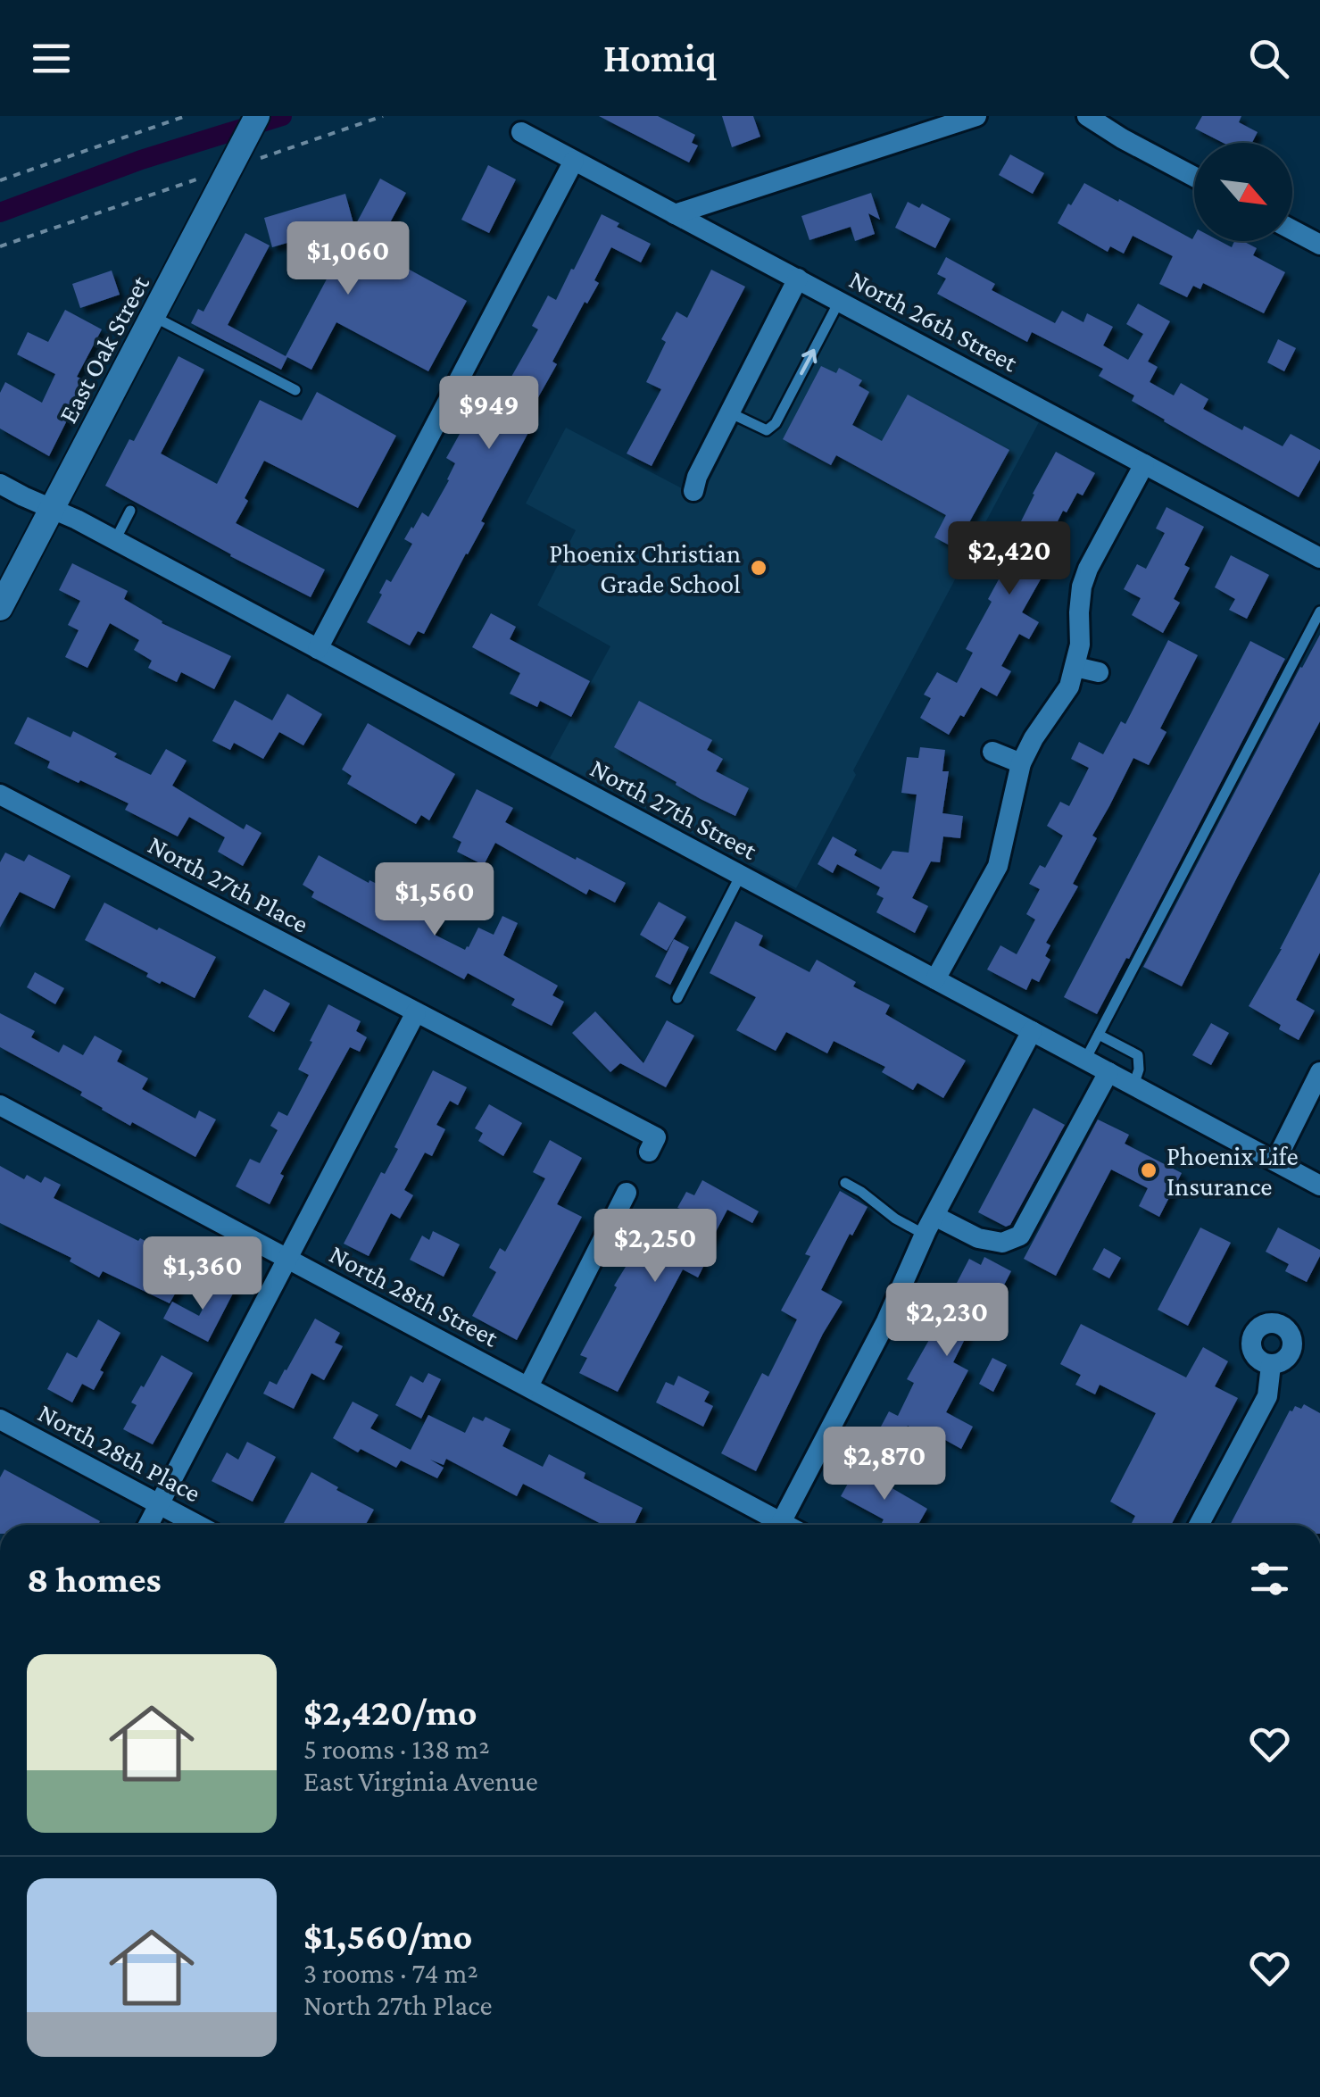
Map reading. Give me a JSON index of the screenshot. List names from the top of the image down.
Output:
{
  "streets": {
    "street": [
      "North 26th Street",
      "East Oak Street",
      "North 27th Street",
      "North 27th Place",
      "North 28th Street",
      "North 28th Place"
    ]
  },
  "crossings": [
    ["East Oak Street", "North 27th Street"]
  ],
  "places": ["Phoenix Christian Grade School", "Phoenix Life Insurance"],
  "north": "bottom right",
  "page": {
    "header": "Homiq",
    "price": [
      "$1,060",
      "$949",
      "$2,420",
      "$1,560",
      "$2,250",
      "$1,360",
      "$2,230",
      "$2,870"
    ],
    "heading": "8 homes",
    "list": [
      {
        "name": "$2,420/mo",
        "note": "5 rooms · 138 m² · East Virginia Avenue"
      },
      {
        "name": "$1,560/mo",
        "note": "3 rooms · 74 m² · North 27th Place"
      }
    ]
  }
}
